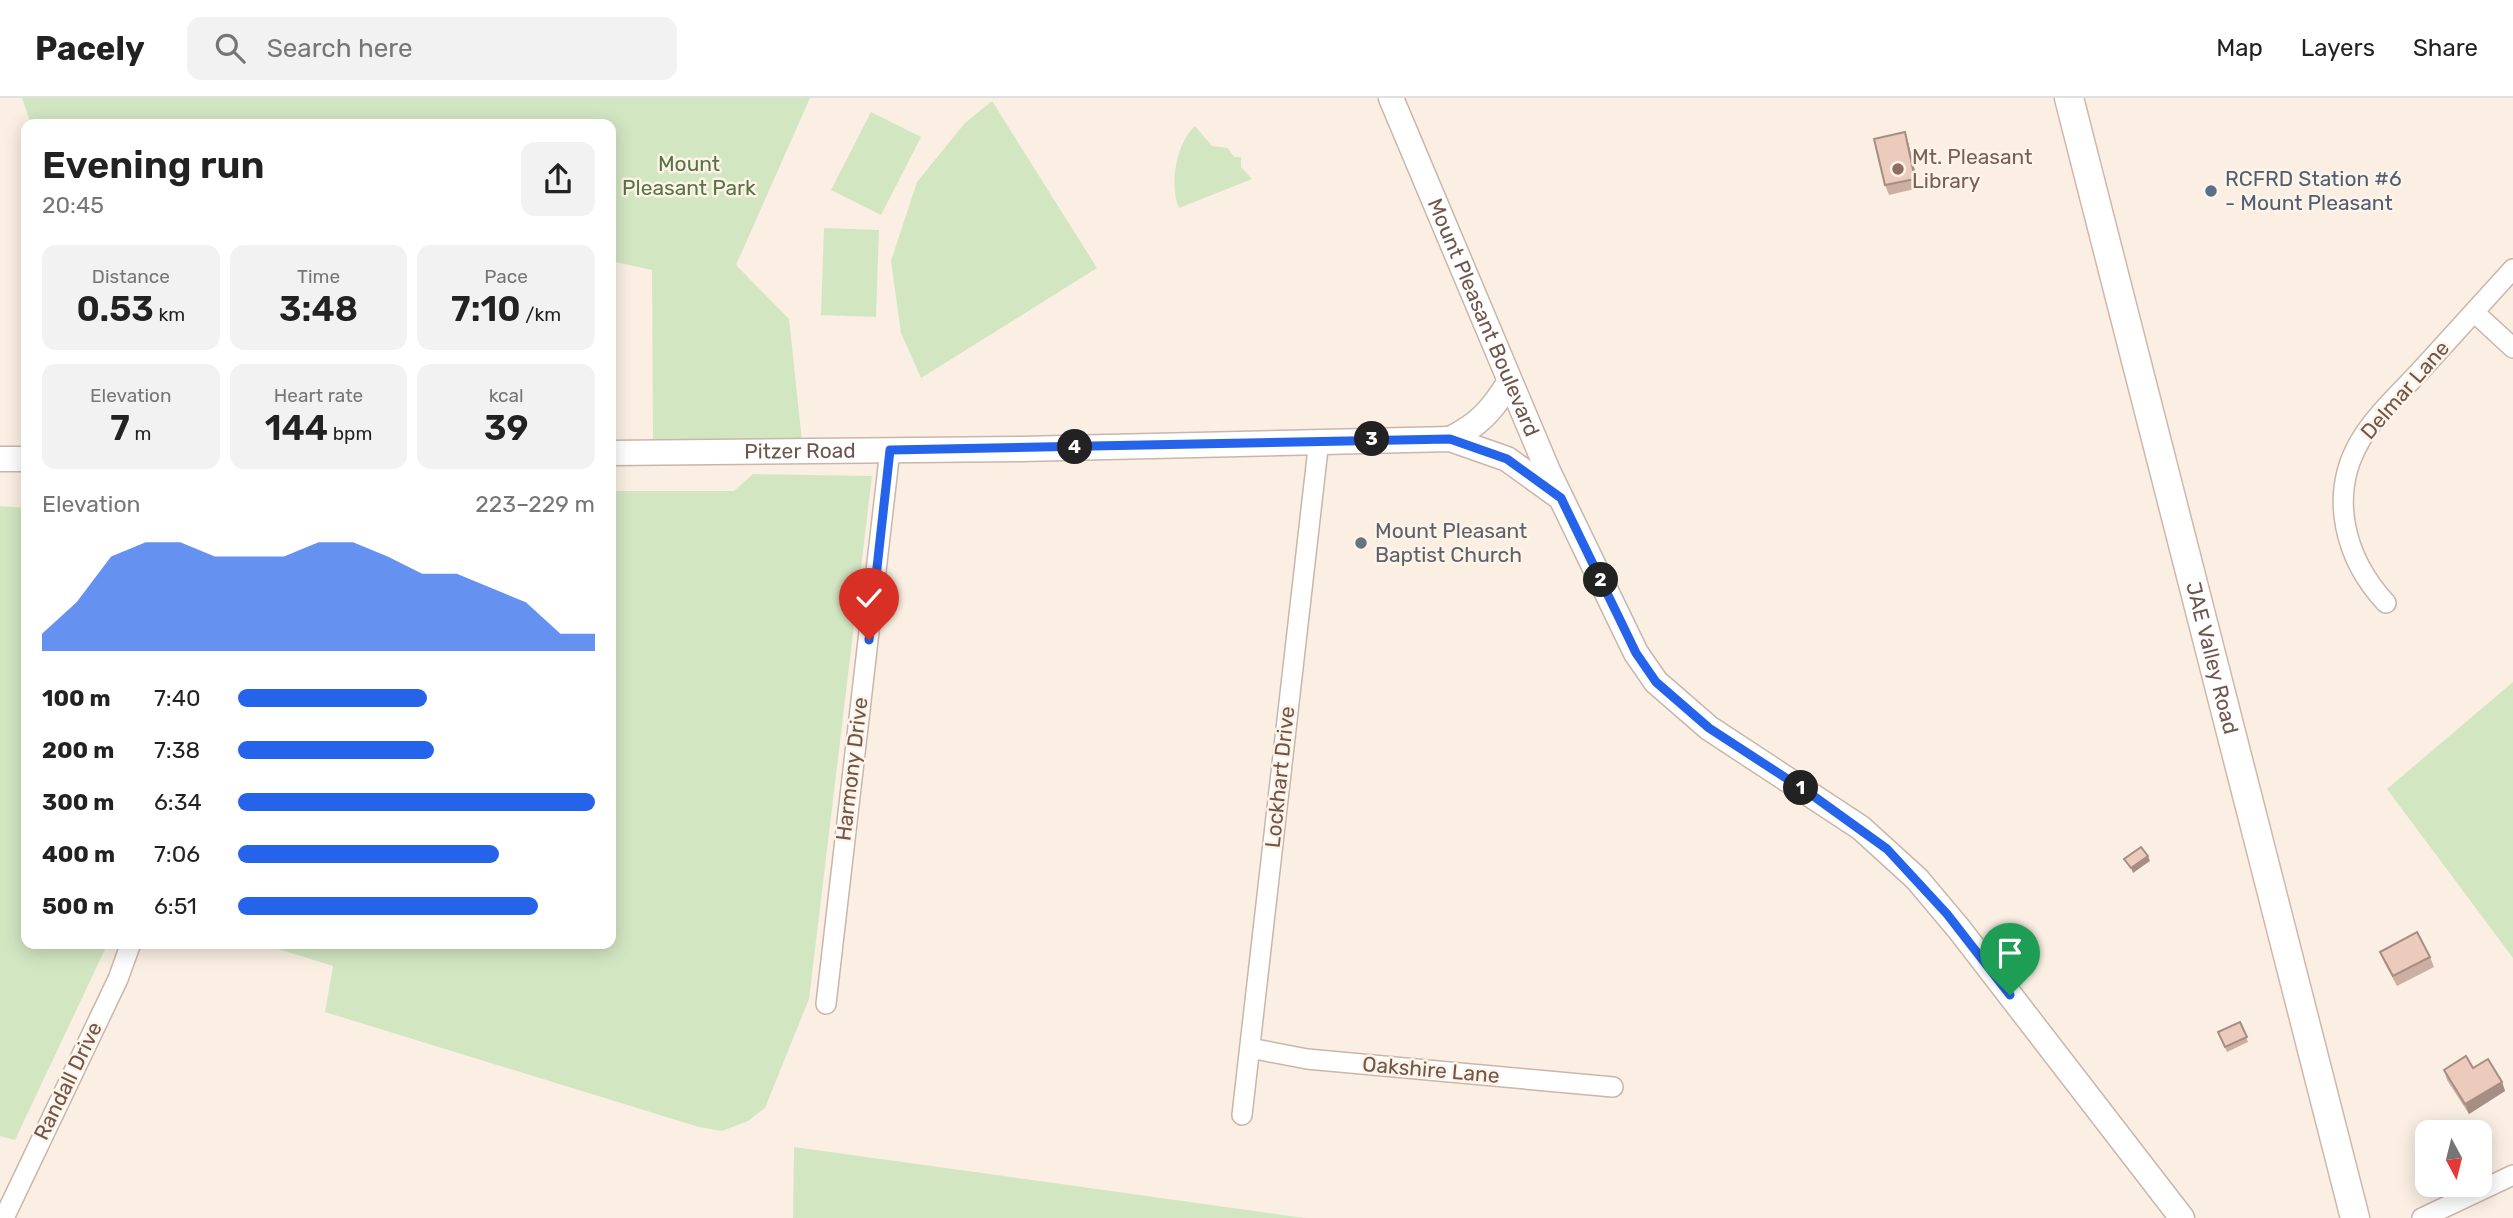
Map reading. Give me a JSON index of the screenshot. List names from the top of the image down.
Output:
{
  "streets": {
    "main road": ["JAE Valley Road"],
    "street": [
      "Mount Pleasant Boulevard",
      "Delmar Lane",
      "Pitzer Road",
      "Harmony Drive",
      "Lockhart Drive",
      "Oakshire Lane",
      "Randall Drive"
    ]
  },
  "crossings": [
    ["Mount Pleasant Boulevard", "Pitzer Road"],
    ["Pitzer Road", "Harmony Drive"],
    ["Pitzer Road", "Lockhart Drive"],
    ["Lockhart Drive", "Oakshire Lane"]
  ],
  "parks": ["Mount Pleasant Park"],
  "places": ["Mt. Pleasant Library", "RCFRD Station #6 - Mount Pleasant", "Mount Pleasant Baptist Church"],
  "north": "bottom",
  "page": {
    "header": "Pacely",
    "search": "Search here",
    "nav": ["Map", "Layers", "Share"],
    "heading": ["Evening run", "20:45"],
    "stats": [
      ["Distance", "0.53 km"],
      ["Time", "3:48"],
      ["Pace", "7:10 /km"],
      ["Elevation", "7 m"],
      ["Heart rate", "144 bpm"],
      ["kcal", "39"]
    ],
    "pins": [
      "3",
      "4",
      "2",
      "1"
    ],
    "chart": ["Elevation", "223–229 m"],
    "list": [
      {
        "name": "100 m",
        "note": "7:40"
      },
      {
        "name": "200 m",
        "note": "7:38"
      },
      {
        "name": "300 m",
        "note": "6:34"
      },
      {
        "name": "400 m",
        "note": "7:06"
      },
      {
        "name": "500 m",
        "note": "6:51"
      }
    ]
  }
}
